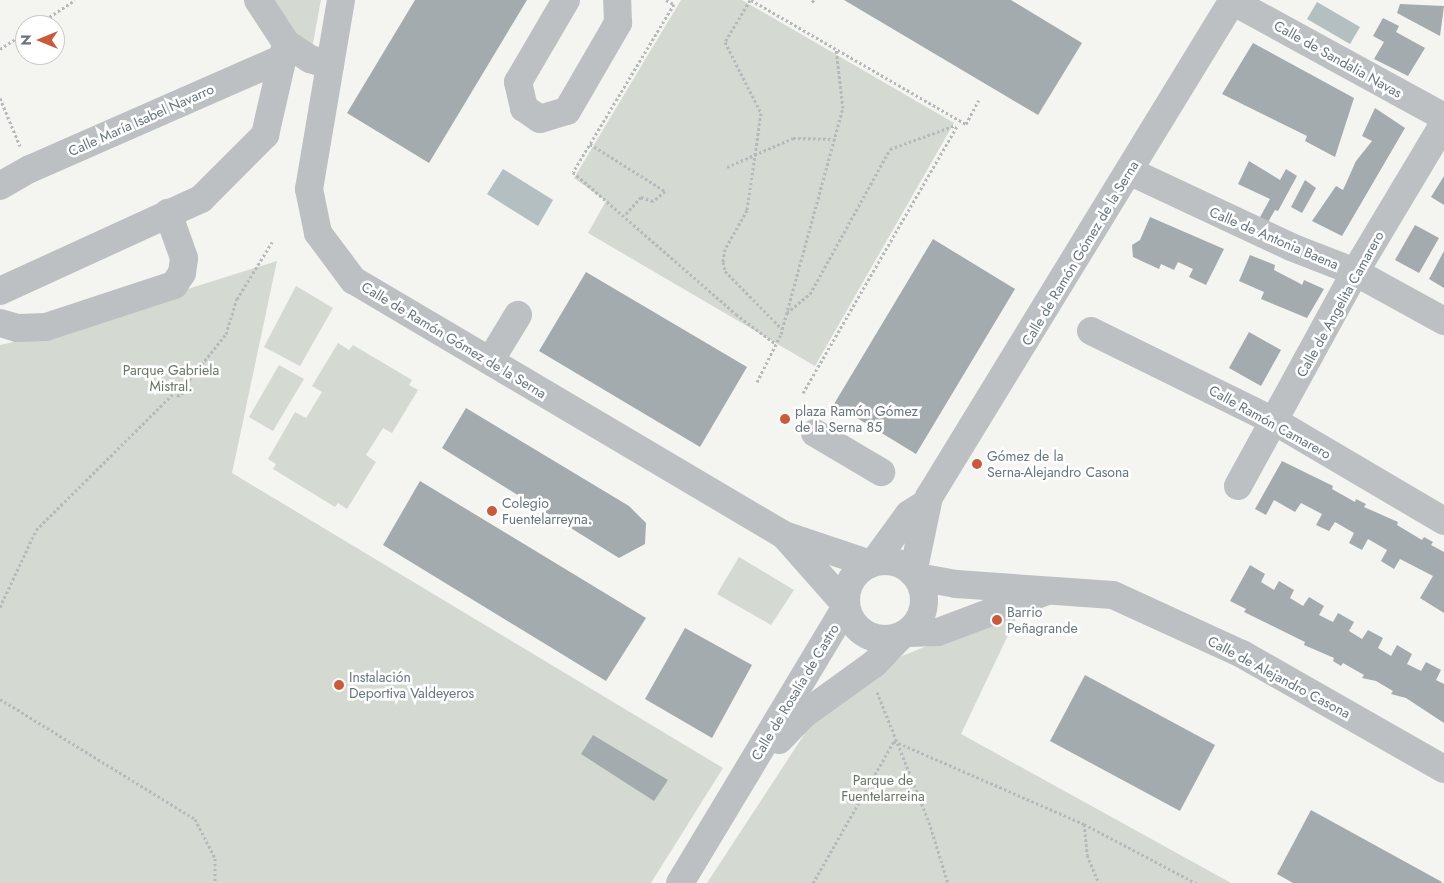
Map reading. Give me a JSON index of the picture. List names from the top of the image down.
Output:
{
  "streets": {
    "street": [
      "Calle de Sandalia Navas",
      "Calle María Isabel Navarro",
      "Calle de Antonia Baena",
      "Calle de Ramón Gómez de la Serna",
      "Calle de Angelita Camarero",
      "Calle Ramón Camarero",
      "Calle de Alejandro Casona",
      "Calle de Rosalía de Castro"
    ]
  },
  "crossings": [
    ["Calle de Sandalia Navas", "Calle de Ramón Gómez de la Serna"],
    ["Calle de Antonia Baena", "Calle de Ramón Gómez de la Serna"],
    ["Calle de Antonia Baena", "Calle de Angelita Camarero"],
    ["Calle de Ramón Gómez de la Serna", "Calle de Alejandro Casona"],
    ["Calle de Ramón Gómez de la Serna", "Calle de Rosalía de Castro"],
    ["Calle de Angelita Camarero", "Calle Ramón Camarero"],
    ["Calle de Alejandro Casona", "Calle de Rosalía de Castro"]
  ],
  "parks": ["Parque Gabriela Mistral.", "Parque de Fuentelarreina"],
  "places": [
    "plaza Ramón Gómez de la Serna 85",
    "Gómez de la Serna-Alejandro Casona",
    "Colegio Fuentelarreyna.",
    "Barrio Peñagrande",
    "Instalación Deportiva Valdeyeros"
  ],
  "north": "left"
}
